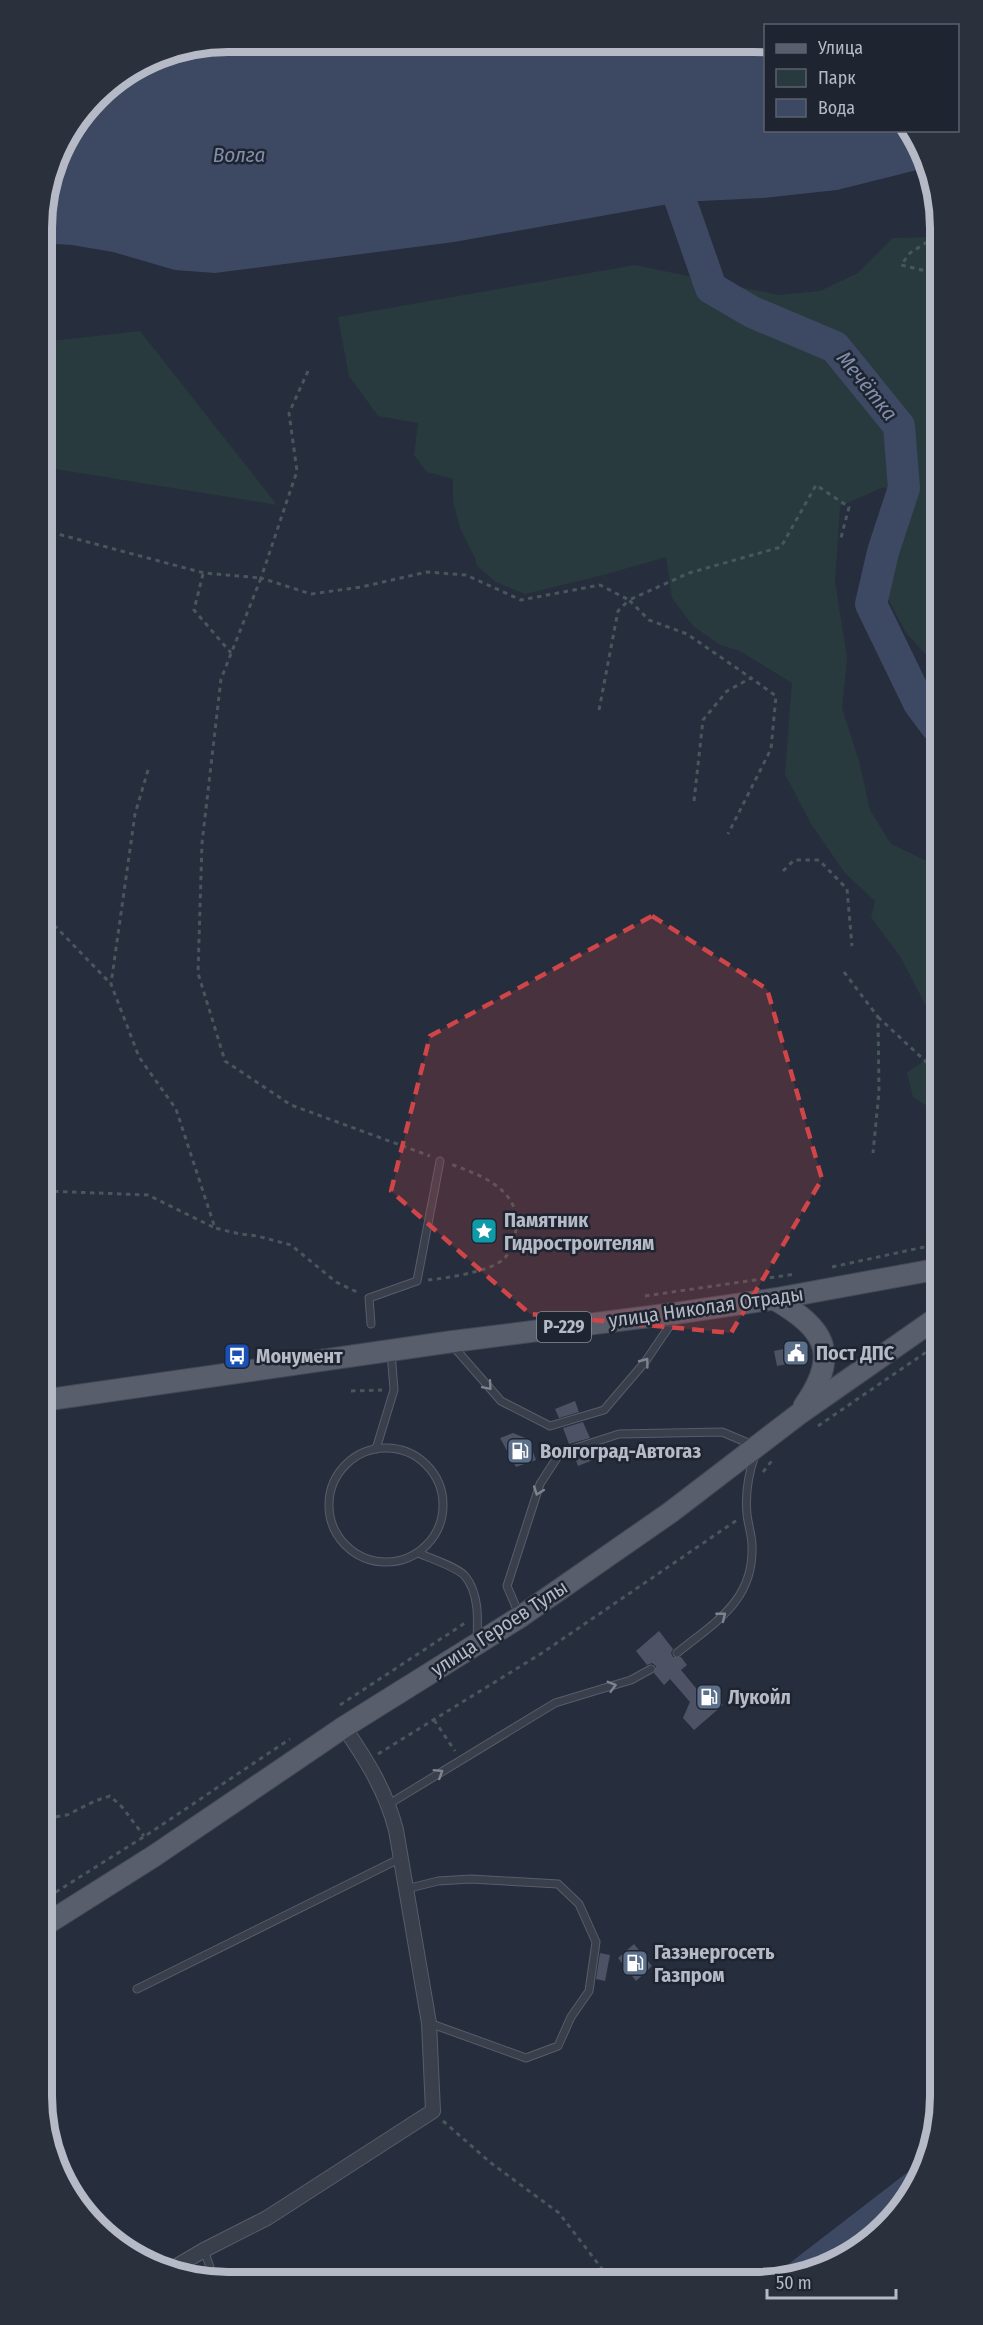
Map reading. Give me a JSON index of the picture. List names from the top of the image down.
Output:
{
  "streets": {
    "main road": ["улица Николая Отрады", "Р-229", "улица Героев Тулы"]
  },
  "water": ["Волга", "Мечётка"],
  "places": {
    "place": ["Памятник Гидростроителям"],
    "public building": ["Пост ДПС"],
    "bus stop": ["Монумент"],
    "fuel station": ["Волгоград-Автогаз", "Лукойл", "Газэнергосеть Газпром"]
  },
  "legend": ["Улица", "Парк", "Вода"],
  "scale_bar": "50 m"
}
